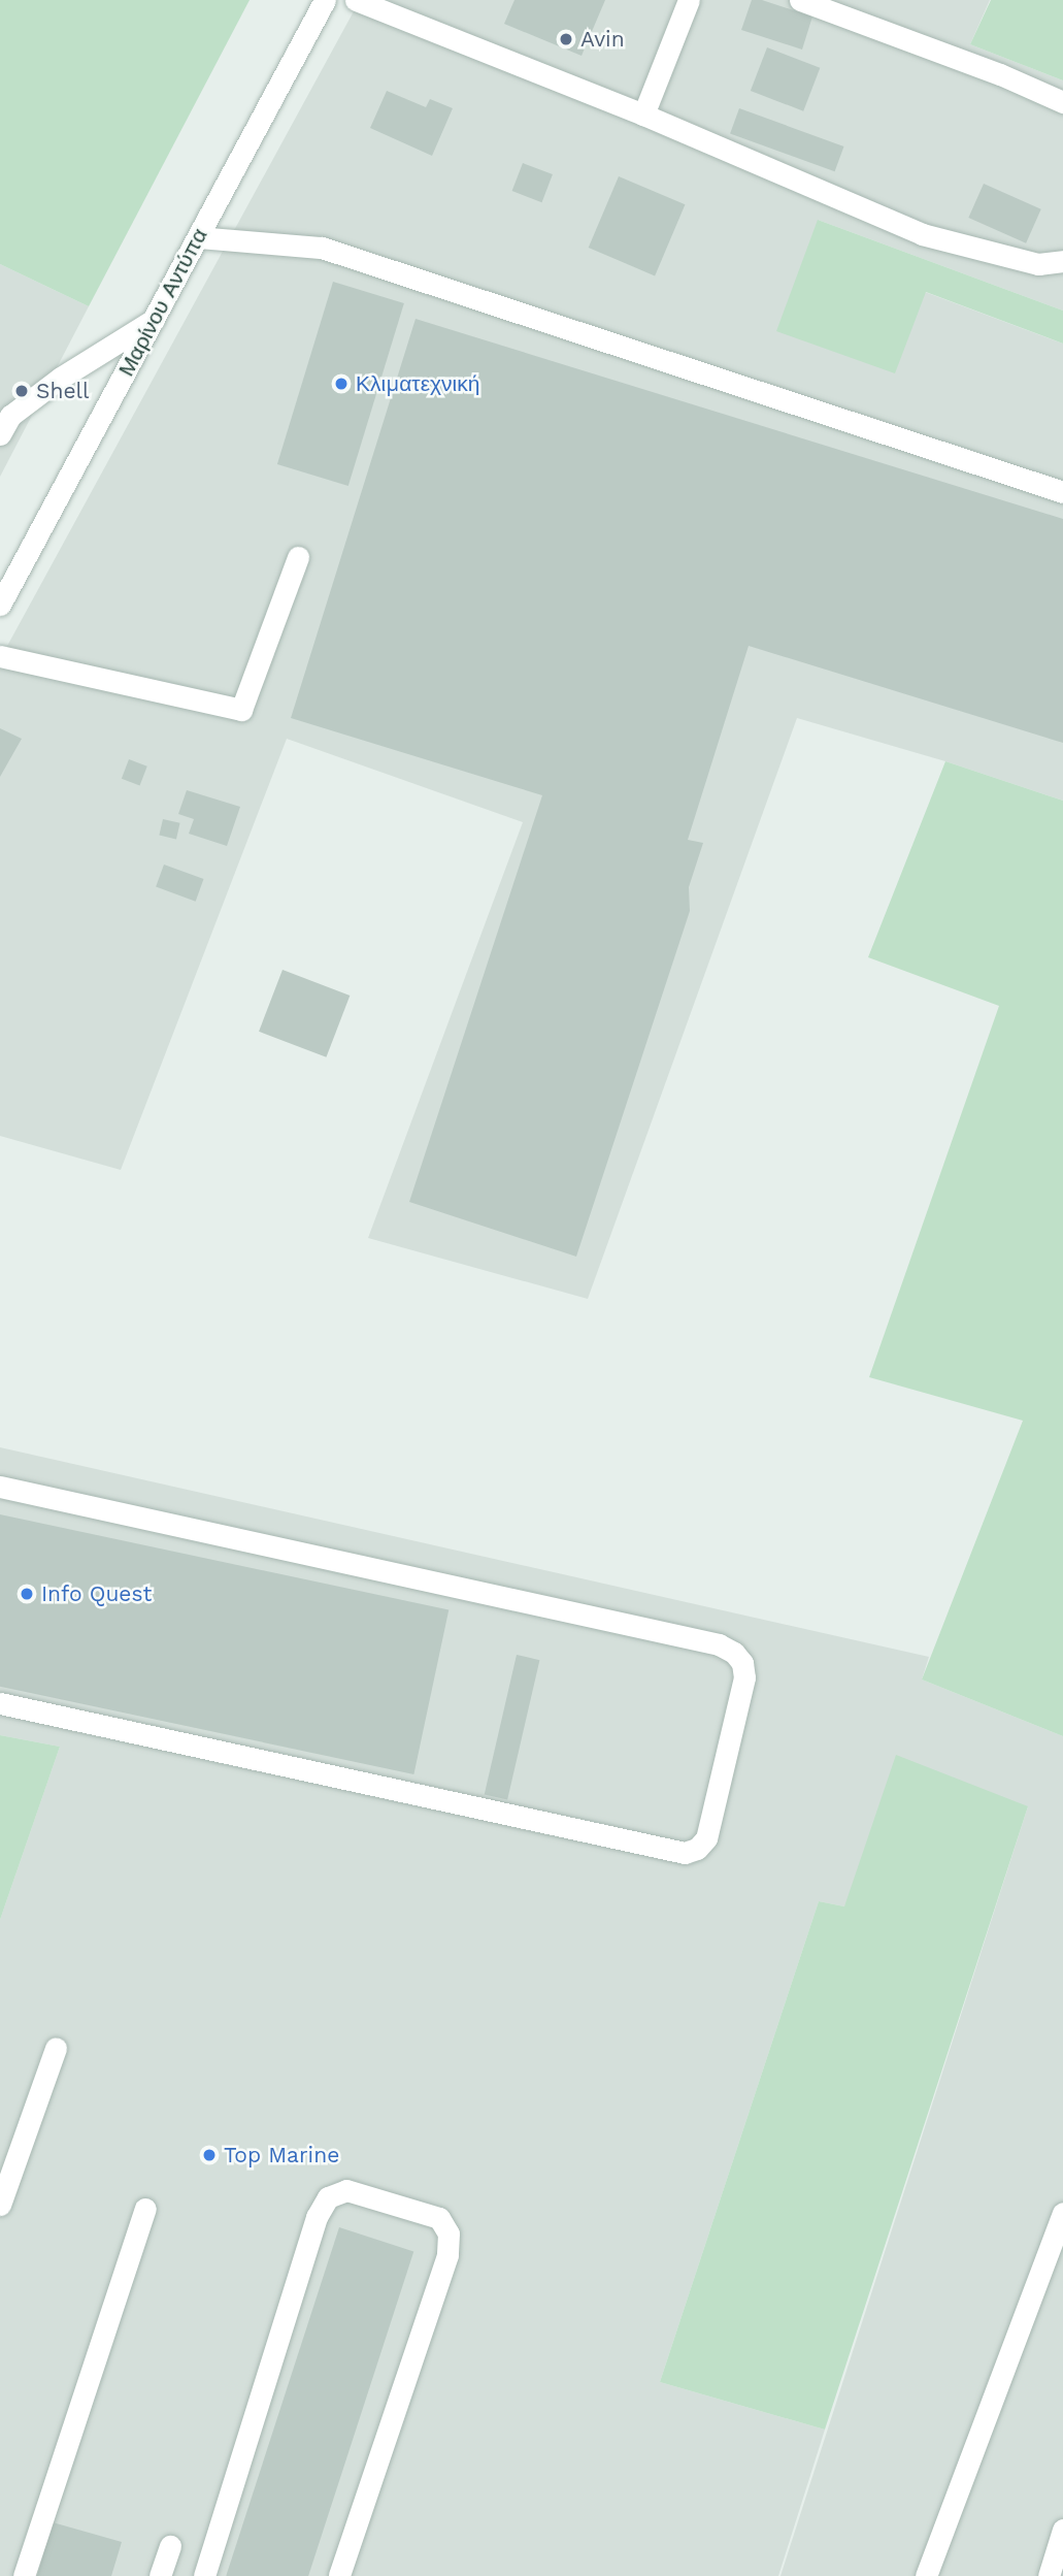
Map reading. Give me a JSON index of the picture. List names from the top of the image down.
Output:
{
  "streets": {
    "main road": ["Μαρίνου Αντύπα"]
  },
  "places": [
    "Avin",
    "Κλιματεχνική",
    "Shell",
    "Info Quest",
    "Top Marine"
  ]
}
